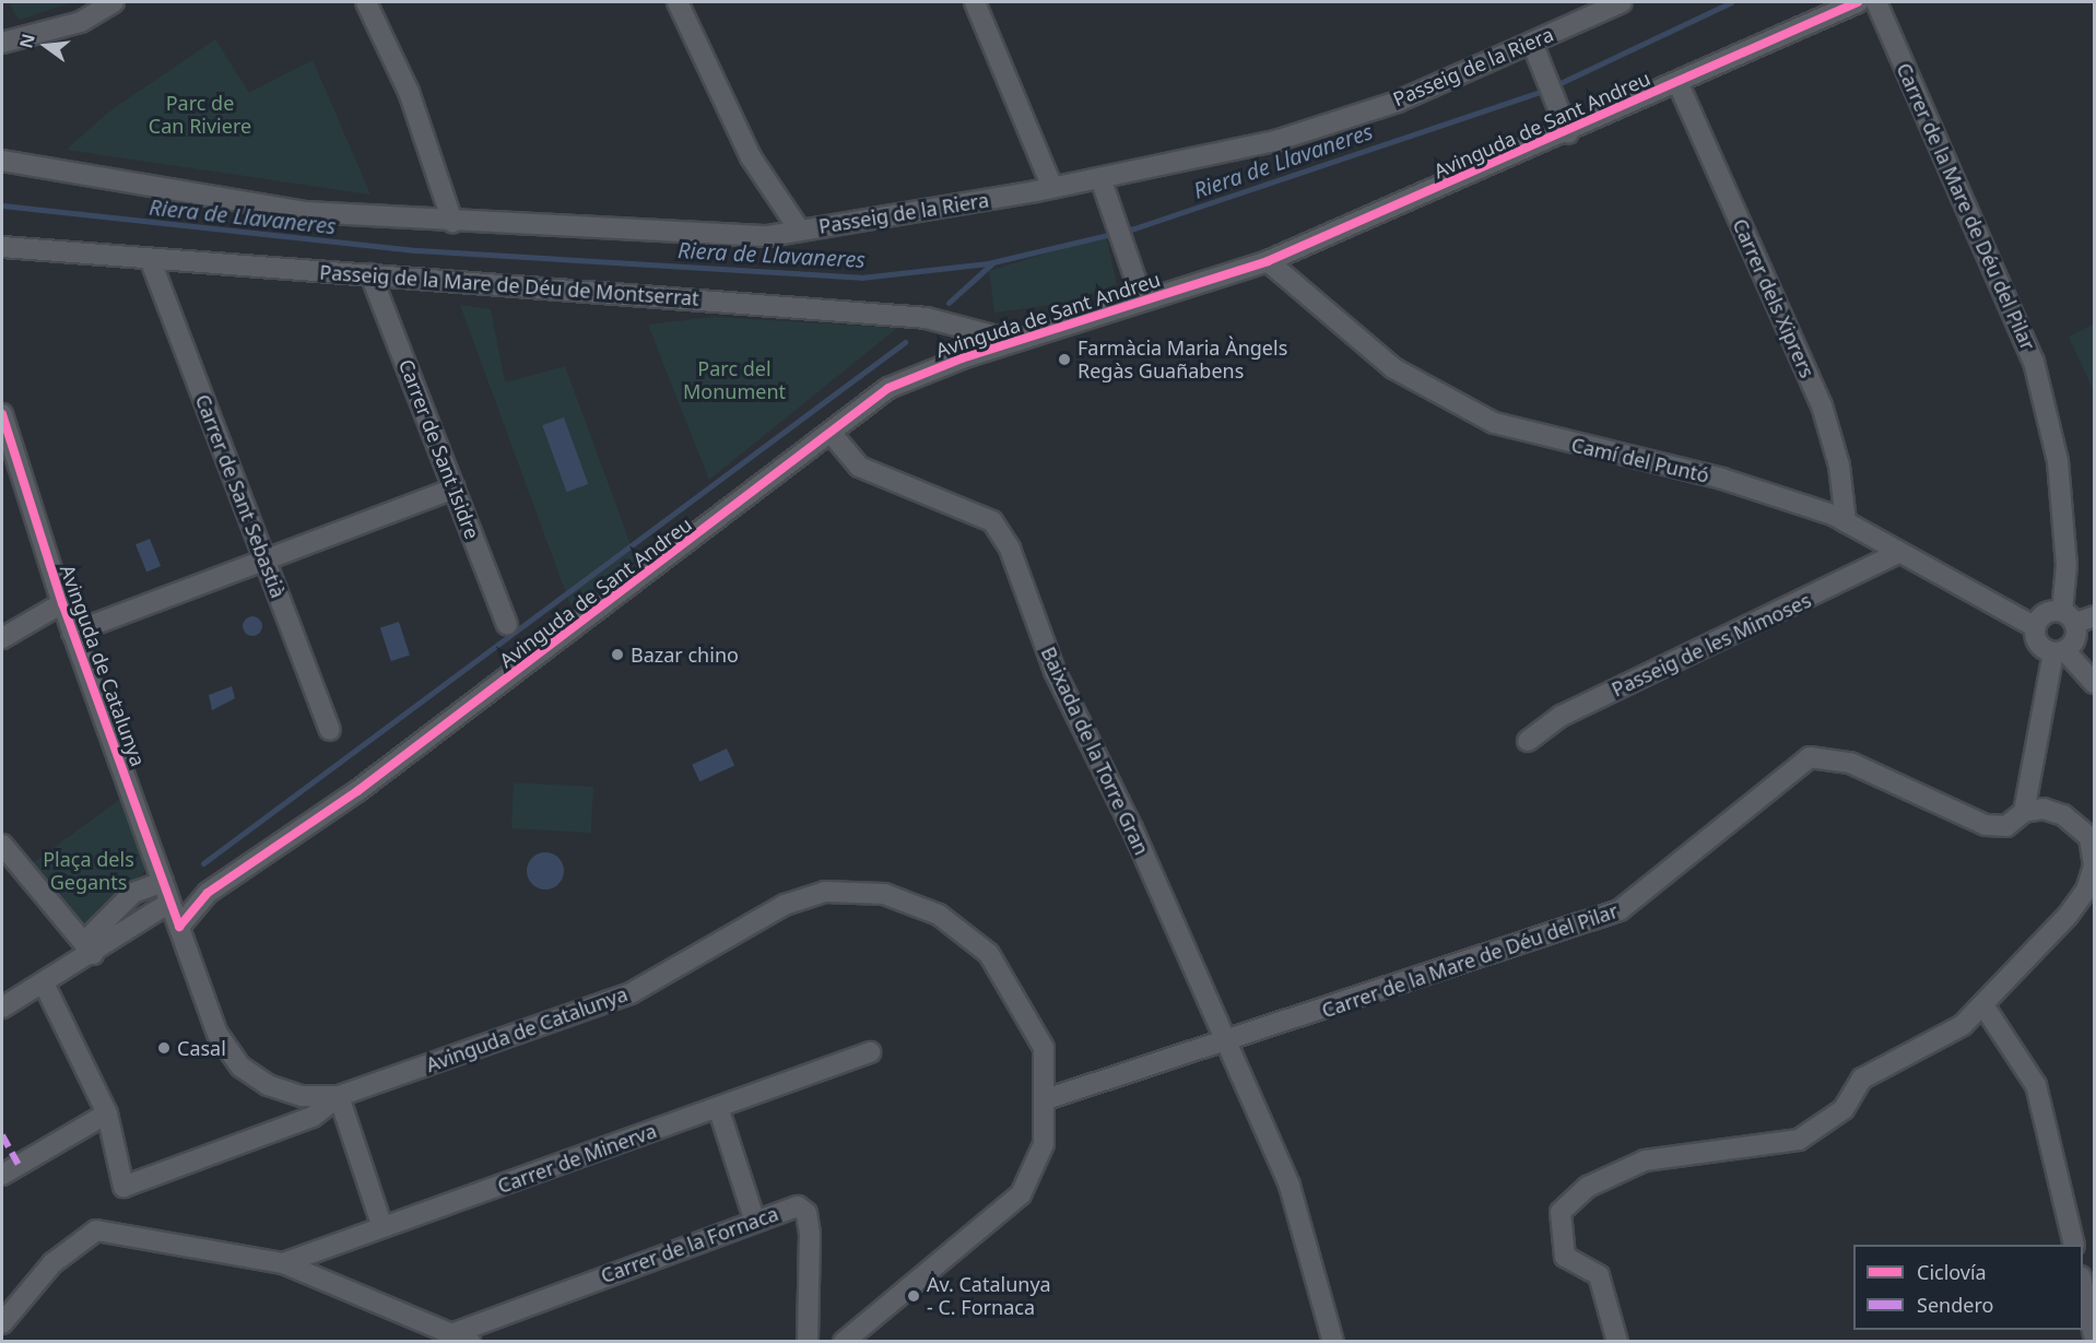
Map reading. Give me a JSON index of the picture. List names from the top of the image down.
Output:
{
  "streets": {
    "street": [
      "Passeig de la Riera",
      "Avinguda de Sant Andreu",
      "Carrer de la Mare de Déu del Pilar",
      "Passeig de la Mare de Déu de Montserrat",
      "Carrer dels Xiprers",
      "Carrer de Sant Isidre",
      "Camí del Puntó",
      "Carrer de Sant Sebastià",
      "Passeig de les Mimoses",
      "Avinguda de Catalunya",
      "Baixada de la Torre Gran",
      "Carrer de Minerva",
      "Carrer de la Fornaca"
    ]
  },
  "crossings": [
    ["Avinguda de Sant Andreu", "Passeig de la Mare de Déu de Montserrat"],
    ["Avinguda de Sant Andreu", "Carrer dels Xiprers"],
    ["Avinguda de Sant Andreu", "Camí del Puntó"],
    ["Avinguda de Sant Andreu", "Avinguda de Catalunya"],
    ["Avinguda de Sant Andreu", "Baixada de la Torre Gran"],
    ["Carrer de la Mare de Déu del Pilar", "Avinguda de Catalunya"],
    ["Carrer de la Mare de Déu del Pilar", "Baixada de la Torre Gran"],
    ["Passeig de la Mare de Déu de Montserrat", "Carrer de Sant Isidre"],
    ["Passeig de la Mare de Déu de Montserrat", "Carrer de Sant Sebastià"],
    ["Carrer dels Xiprers", "Camí del Puntó"],
    ["Camí del Puntó", "Passeig de les Mimoses"]
  ],
  "water": ["Riera de Llavaneres"],
  "parks": ["Parc de Can Riviere", "Parc del Monument", "Plaça dels Gegants"],
  "places": [
    "Farmàcia Maria Àngels Regàs Guañabens",
    "Bazar chino",
    "Casal",
    "Av. Catalunya - C. Fornaca"
  ],
  "legend": ["Ciclovía", "Sendero"],
  "north": "left"
}
